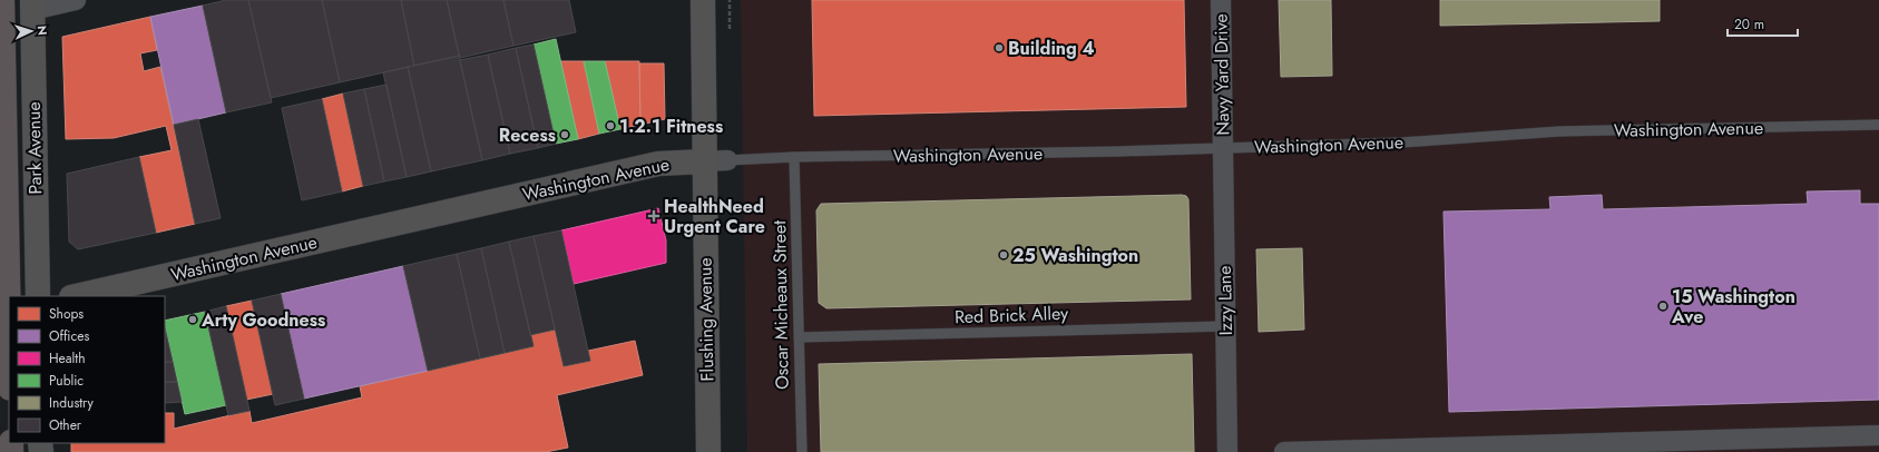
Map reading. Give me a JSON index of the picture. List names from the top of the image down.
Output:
{
  "streets": {
    "main road": ["Washington Avenue", "Park Avenue", "Flushing Avenue"],
    "street": ["Navy Yard Drive", "Izzy Lane"],
    "lane": ["Oscar Micheaux Street", "Red Brick Alley"]
  },
  "crossings": [
    ["Navy Yard Drive", "Washington Avenue"],
    ["Navy Yard Drive", "Izzy Lane"],
    ["Washington Avenue", "Izzy Lane"],
    ["Washington Avenue", "Oscar Micheaux Street"],
    ["Washington Avenue", "Flushing Avenue"],
    ["Izzy Lane", "Red Brick Alley"],
    ["Oscar Micheaux Street", "Red Brick Alley"]
  ],
  "places": {
    "other": [
      "Building 4",
      "1.2.1 Fitness",
      "Recess",
      "25 Washington",
      "15 Washington Ave",
      "Arty Goodness"
    ],
    "health": ["HealthNeed Urgent Care"]
  },
  "legend": [
    "Shops",
    "Offices",
    "Health",
    "Public",
    "Industry",
    "Other"
  ],
  "scale_bar": "20 m",
  "north": "right"
}
